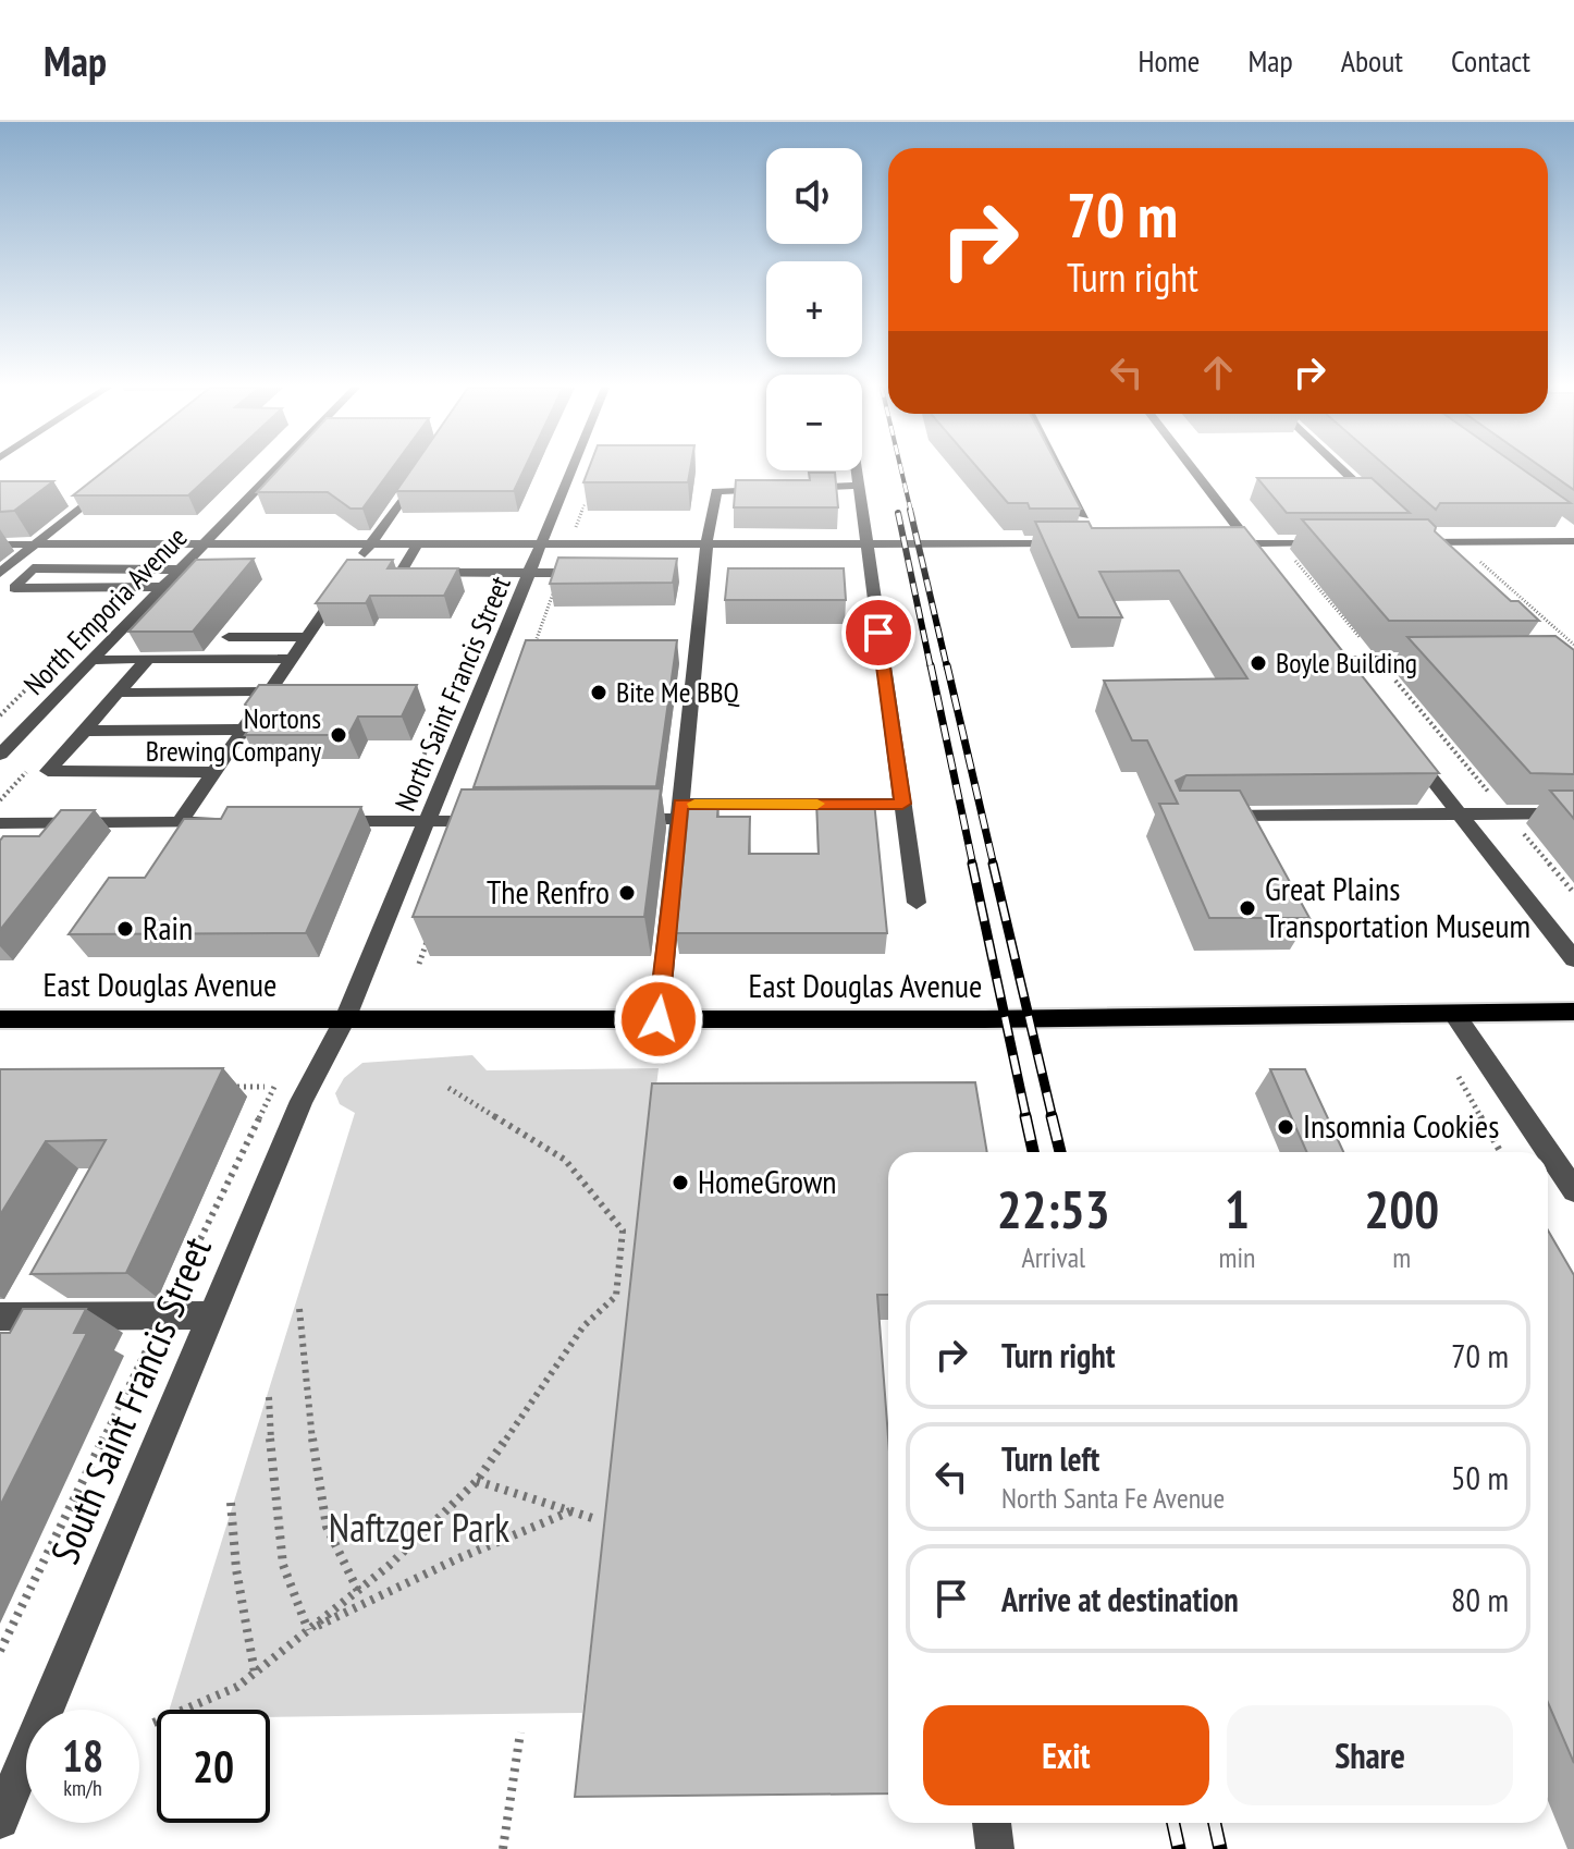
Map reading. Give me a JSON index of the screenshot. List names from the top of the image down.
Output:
{
  "streets": {
    "main road": ["East Douglas Avenue"],
    "street": ["North Emporia Avenue", "North Saint Francis Street", "South Saint Francis Street"]
  },
  "crossings": [
    ["North Saint Francis Street", "East Douglas Avenue"],
    ["North Saint Francis Street", "South Saint Francis Street"],
    ["East Douglas Avenue", "South Saint Francis Street"]
  ],
  "parks": ["Naftzger Park"],
  "places": [
    "Boyle Building",
    "Bite Me BBQ",
    "Nortons Brewing Company",
    "The Renfro",
    "Great Plains Transportation Museum",
    "Rain",
    "Insomnia Cookies",
    "HomeGrown"
  ],
  "page": {
    "header": "Map",
    "nav": [
      "Home",
      "Map",
      "About",
      "Contact"
    ],
    "map_buttons": ["+", "−"],
    "turn": ["70 m", "Turn right"],
    "eta": [
      "22:53",
      "Arrival",
      "1",
      "min",
      "200",
      "m"
    ],
    "list": [
      {
        "name": "Turn right",
        "value": "70 m"
      },
      {
        "name": "Turn left",
        "note": "North Santa Fe Avenue",
        "value": "50 m"
      },
      {
        "name": "Arrive at destination",
        "value": "80 m"
      }
    ],
    "buttons": ["Exit", "Share"],
    "speed": "18 km/h",
    "limit": "20"
  }
}
